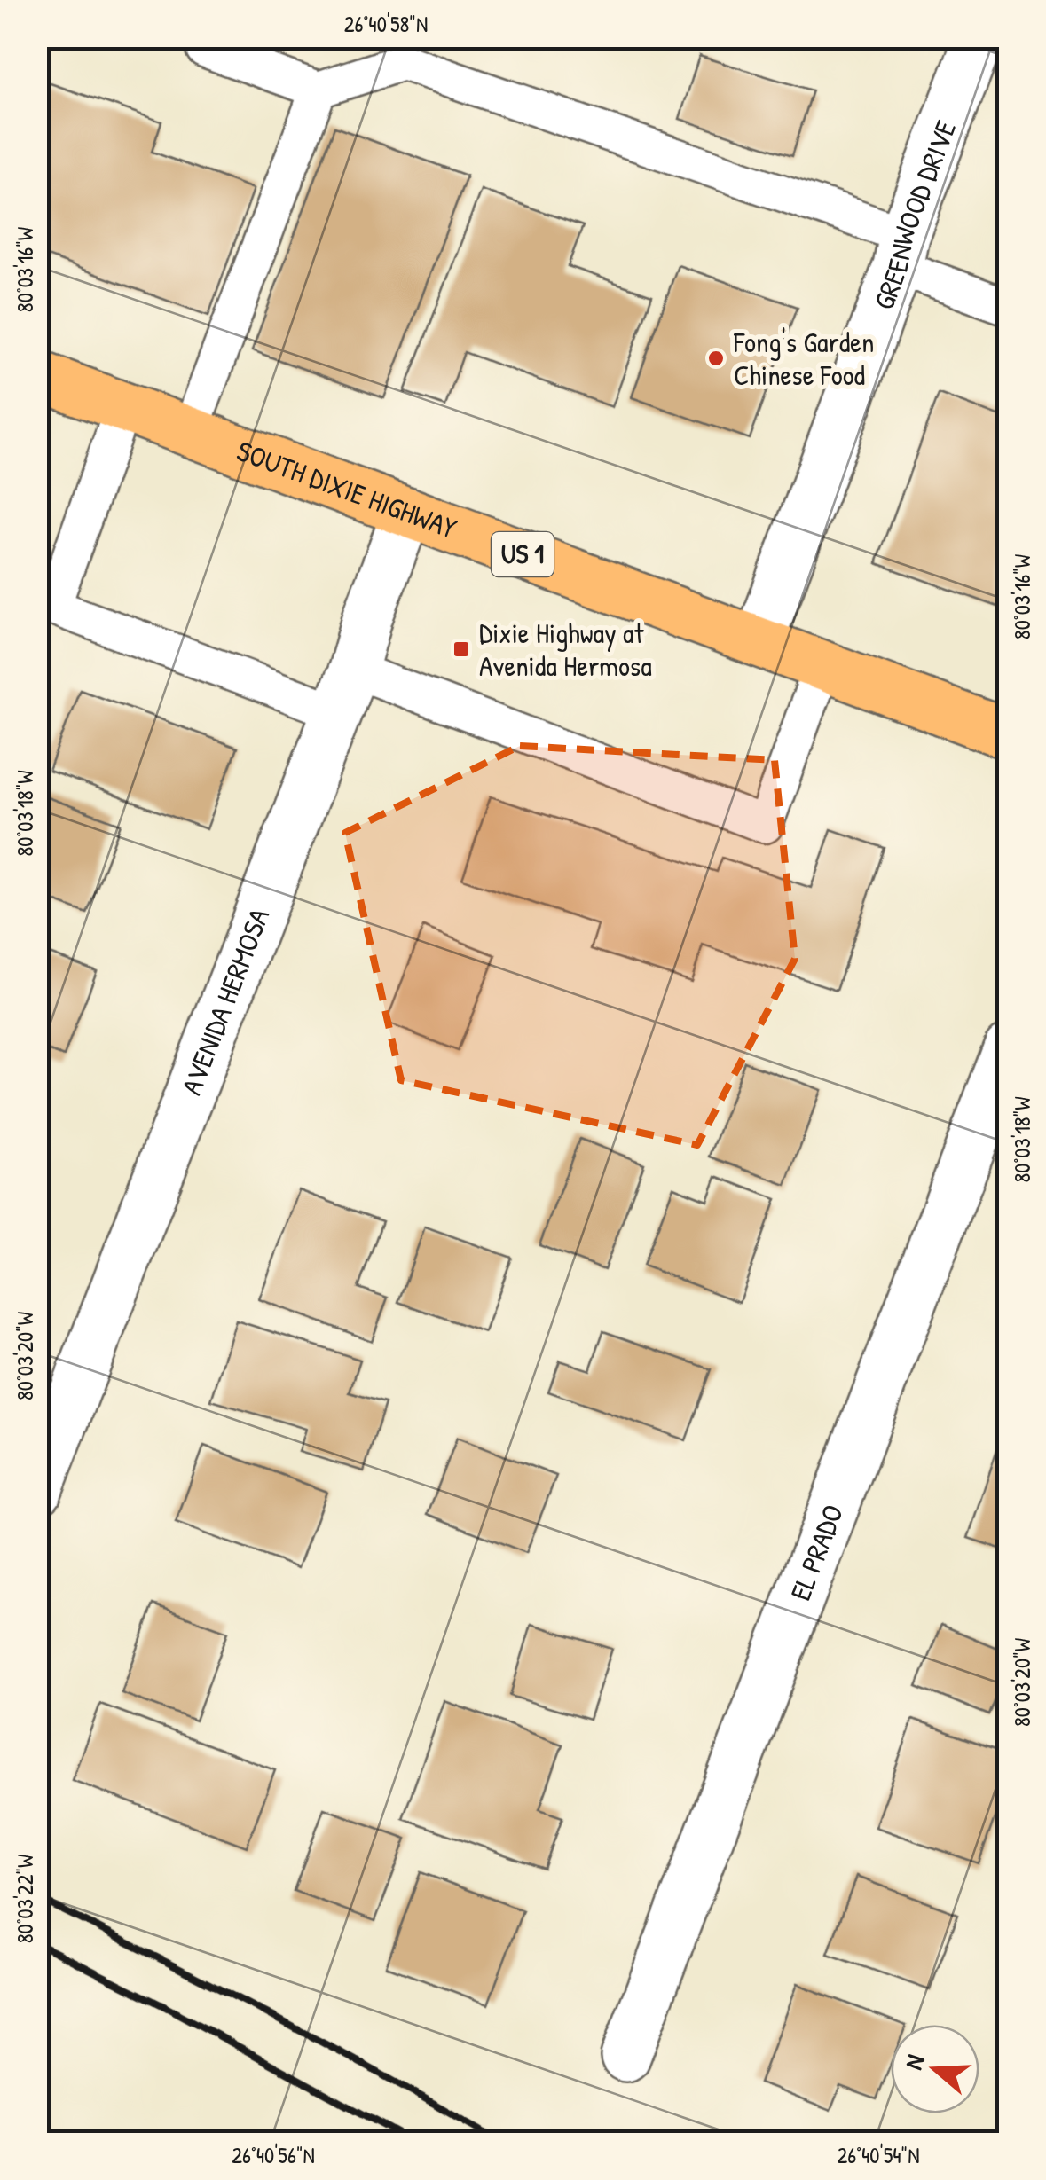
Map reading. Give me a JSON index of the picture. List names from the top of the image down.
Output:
{
  "streets": {
    "main road": ["SOUTH DIXIE HIGHWAY", "US 1"],
    "street": ["GREENWOOD DRIVE", "AVENIDA HERMOSA", "EL PRADO"]
  },
  "crossings": [
    ["GREENWOOD DRIVE", "SOUTH DIXIE HIGHWAY"],
    ["SOUTH DIXIE HIGHWAY", "AVENIDA HERMOSA"]
  ],
  "places": {
    "other": ["Fong's Garden Chinese Food"],
    "transit": ["Dixie Highway at Avenida Hermosa"]
  },
  "north": "left",
  "coordinates": [
    "26°40'58\"N",
    "80°03'16\"W",
    "80°03'18\"W",
    "80°03'20\"W",
    "80°03'22\"W",
    "26°40'56\"N",
    "26°40'54\"N"
  ]
}
